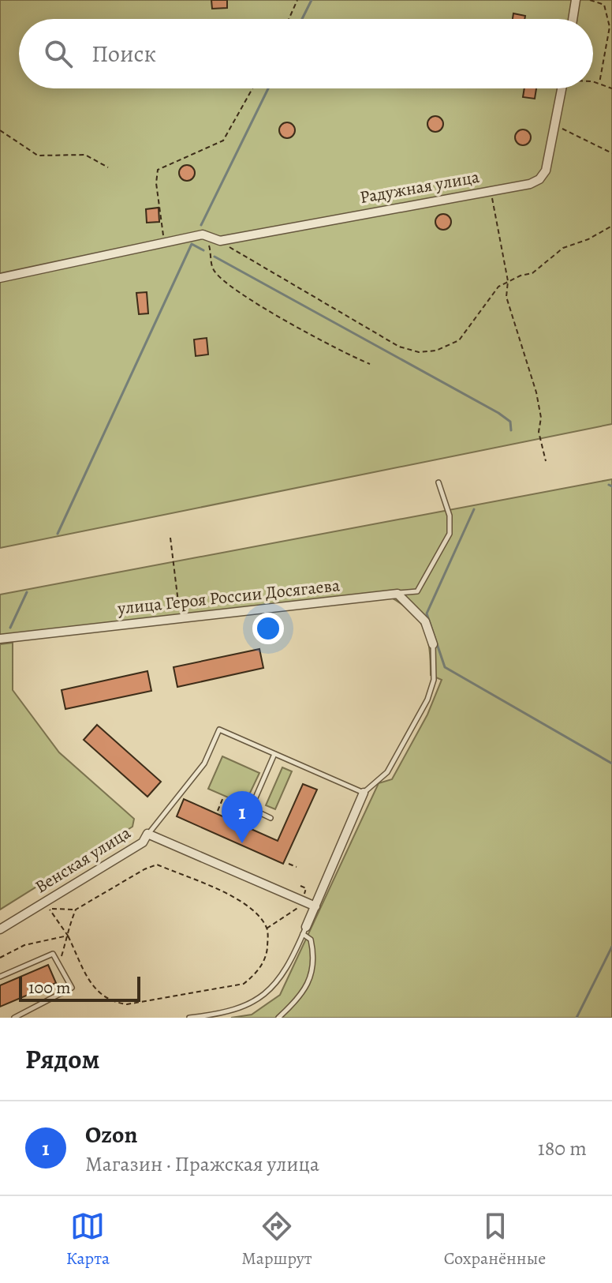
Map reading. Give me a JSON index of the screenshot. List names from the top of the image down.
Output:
{
  "streets": {
    "street": ["Радужная улица", "улица Героя России Досягаева", "Венская улица"]
  },
  "scale_bar": "100 m",
  "page": {
    "search": "Поиск",
    "pins": "1",
    "scale": "100 m",
    "heading": "Рядом",
    "list": [
      {
        "mark": "1",
        "name": "Ozon",
        "note": "Магазин · Пражская улица",
        "value": "180 m"
      }
    ],
    "nav": ["Карта", "Маршрут", "Сохранённые"]
  }
}
